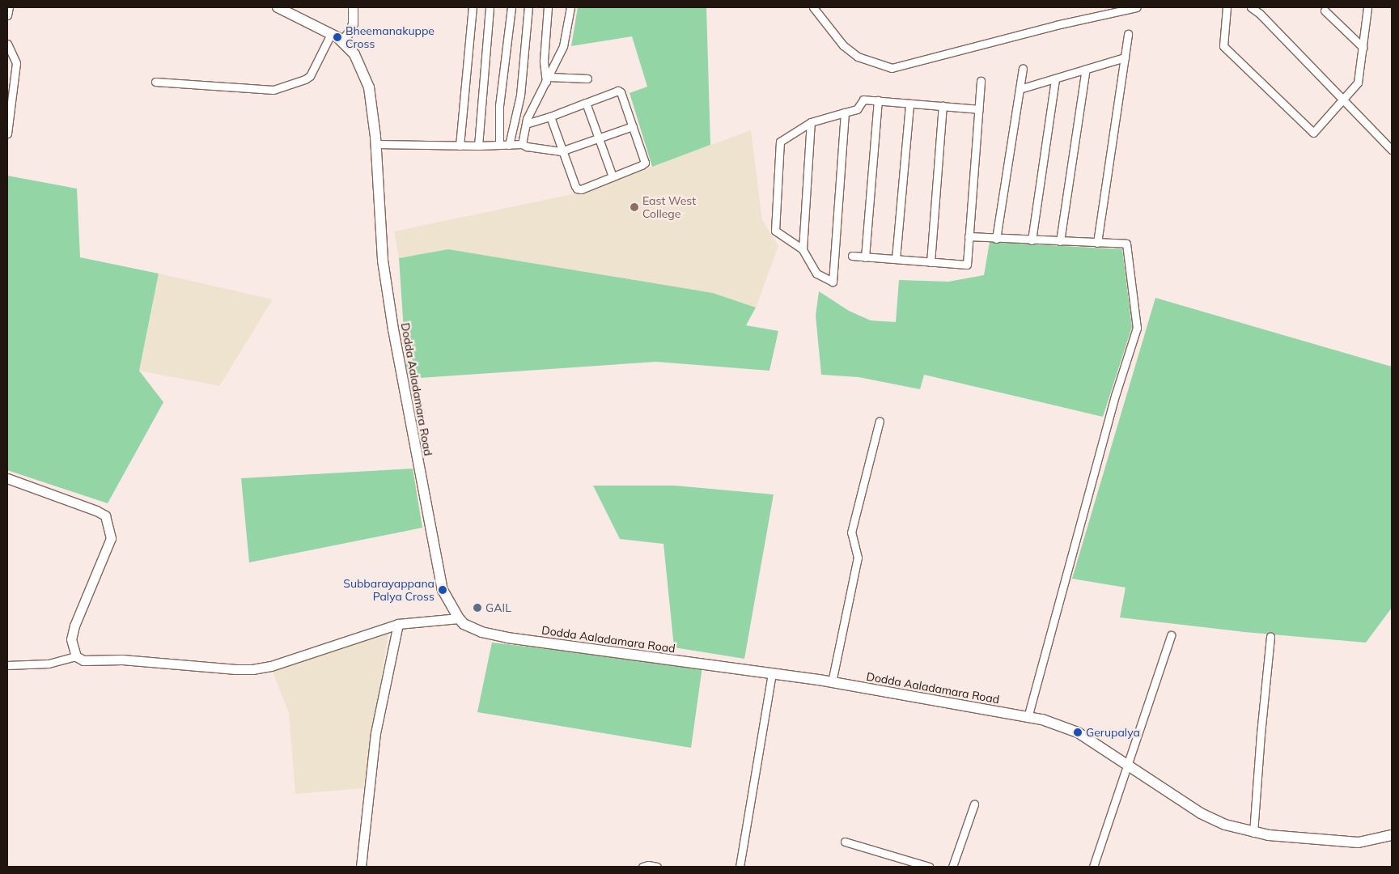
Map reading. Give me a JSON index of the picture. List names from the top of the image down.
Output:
{
  "streets": {
    "main road": ["Dodda Aaladamara Road"]
  },
  "places": [
    "Bheemanakuppe Cross",
    "East West College",
    "Subbarayappana Palya Cross",
    "GAIL",
    "Gerupalya"
  ]
}
